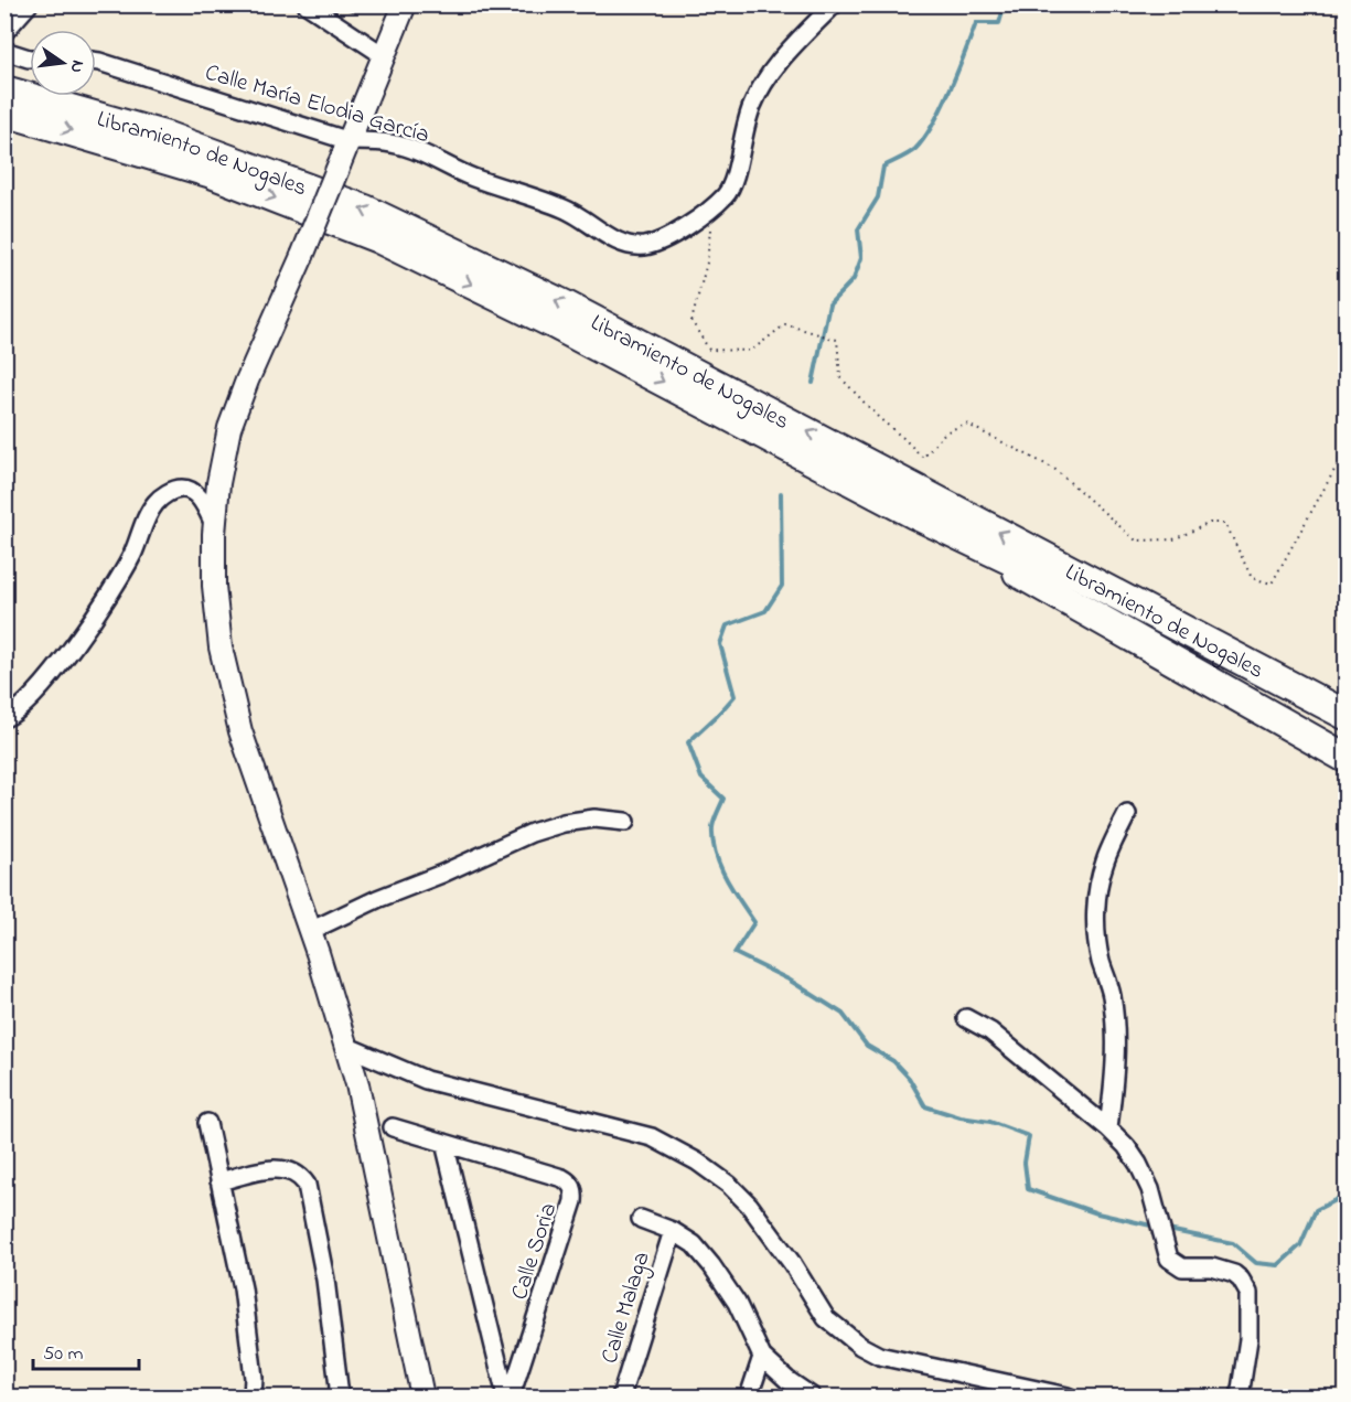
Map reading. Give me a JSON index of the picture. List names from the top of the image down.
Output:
{
  "streets": {
    "highway": ["Libramiento de Nogales"],
    "street": ["Calle María Elodia García", "Calle Soria", "Calle Malaga"]
  },
  "scale_bar": "50 m",
  "north": "right"
}
